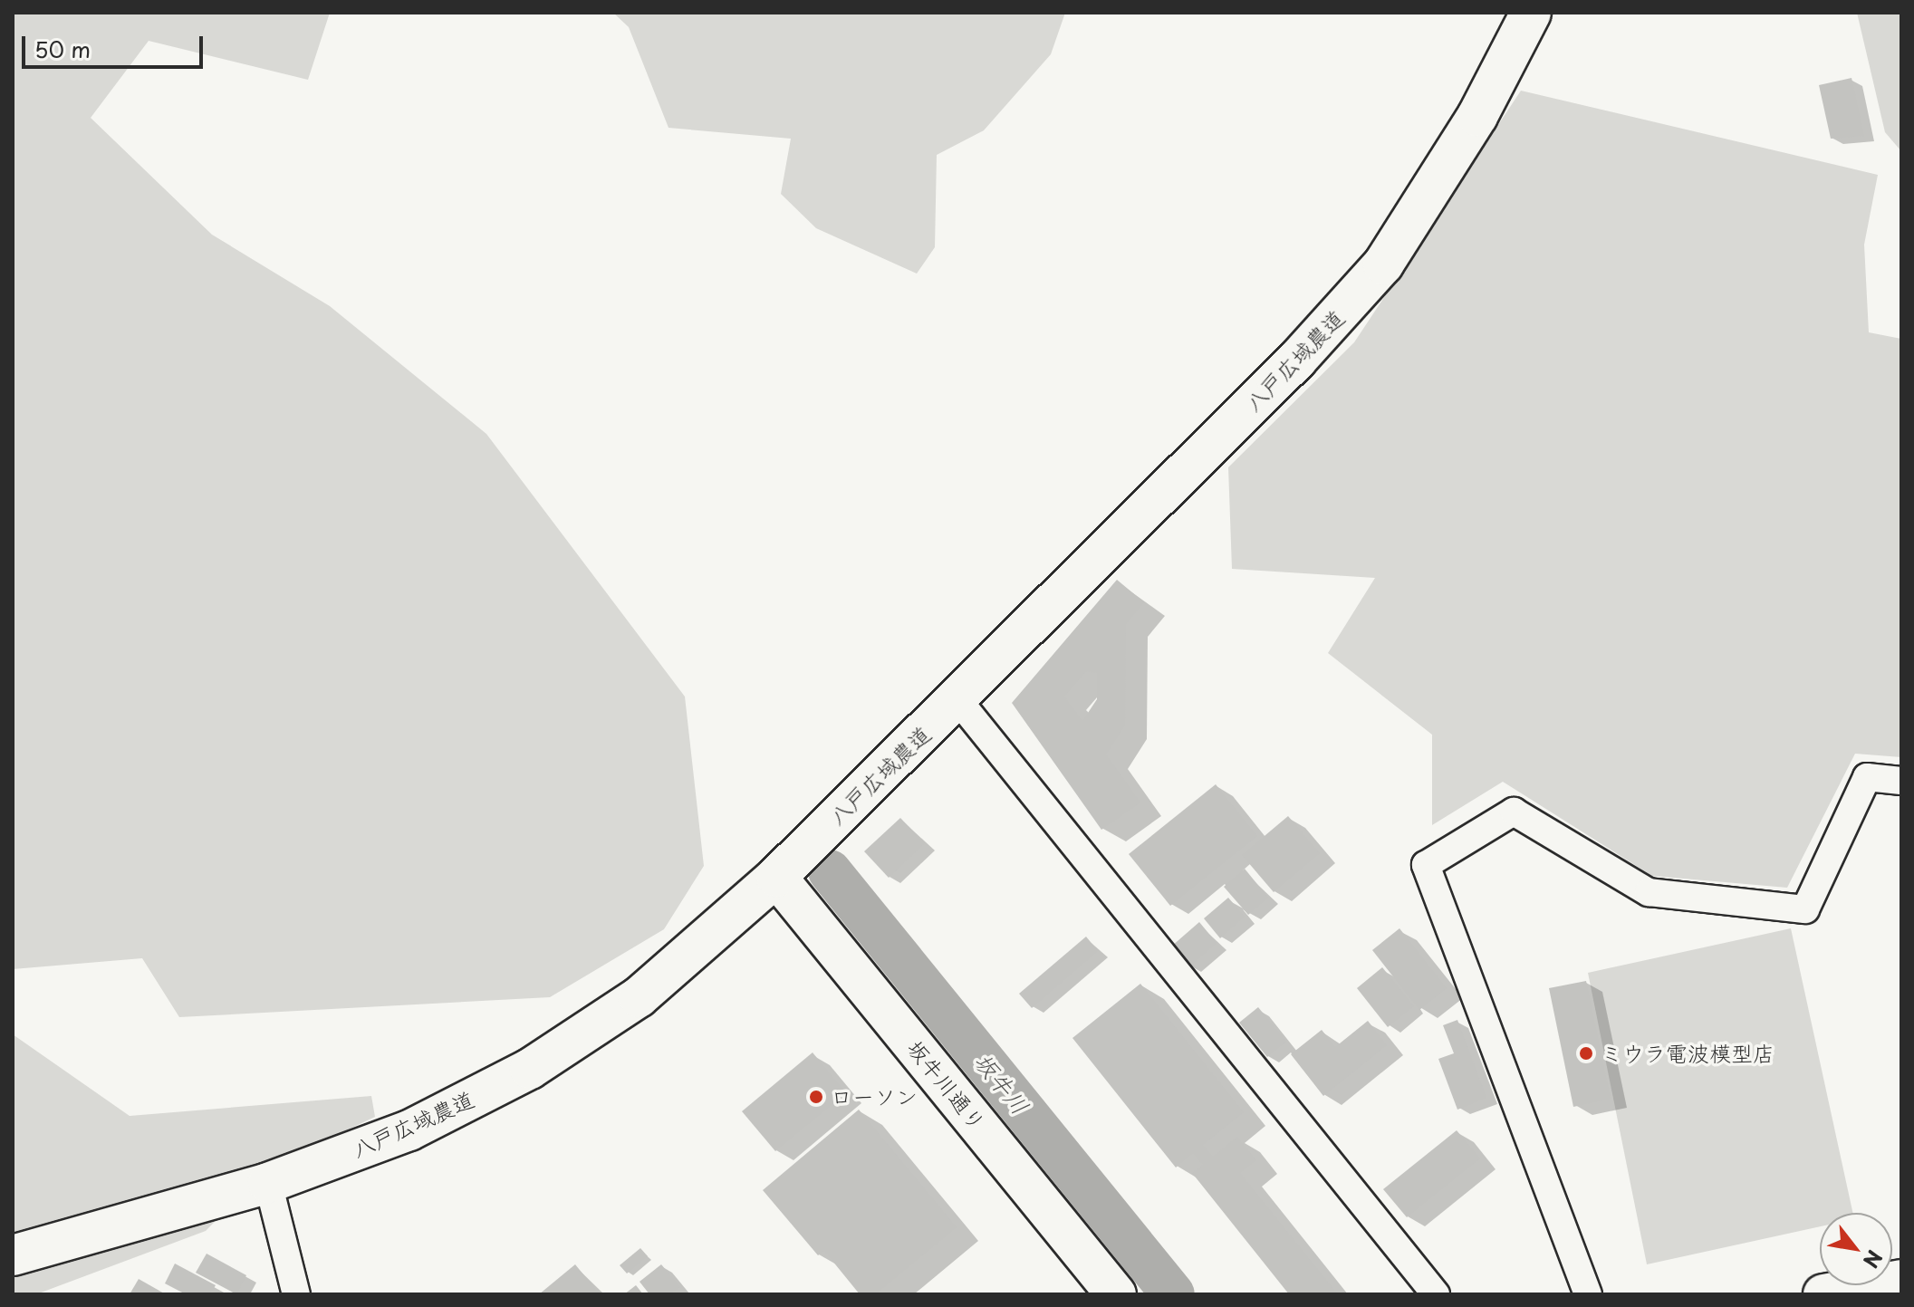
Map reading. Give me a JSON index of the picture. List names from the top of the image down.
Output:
{
  "streets": {
    "street": ["八戸広域農道", "坂牛川通り"]
  },
  "crossings": [
    ["八戸広域農道", "坂牛川通り"]
  ],
  "water": ["坂牛川"],
  "places": ["ミウラ電波模型店", "ローソン"],
  "scale_bar": "50 m",
  "north": "bottom right"
}
